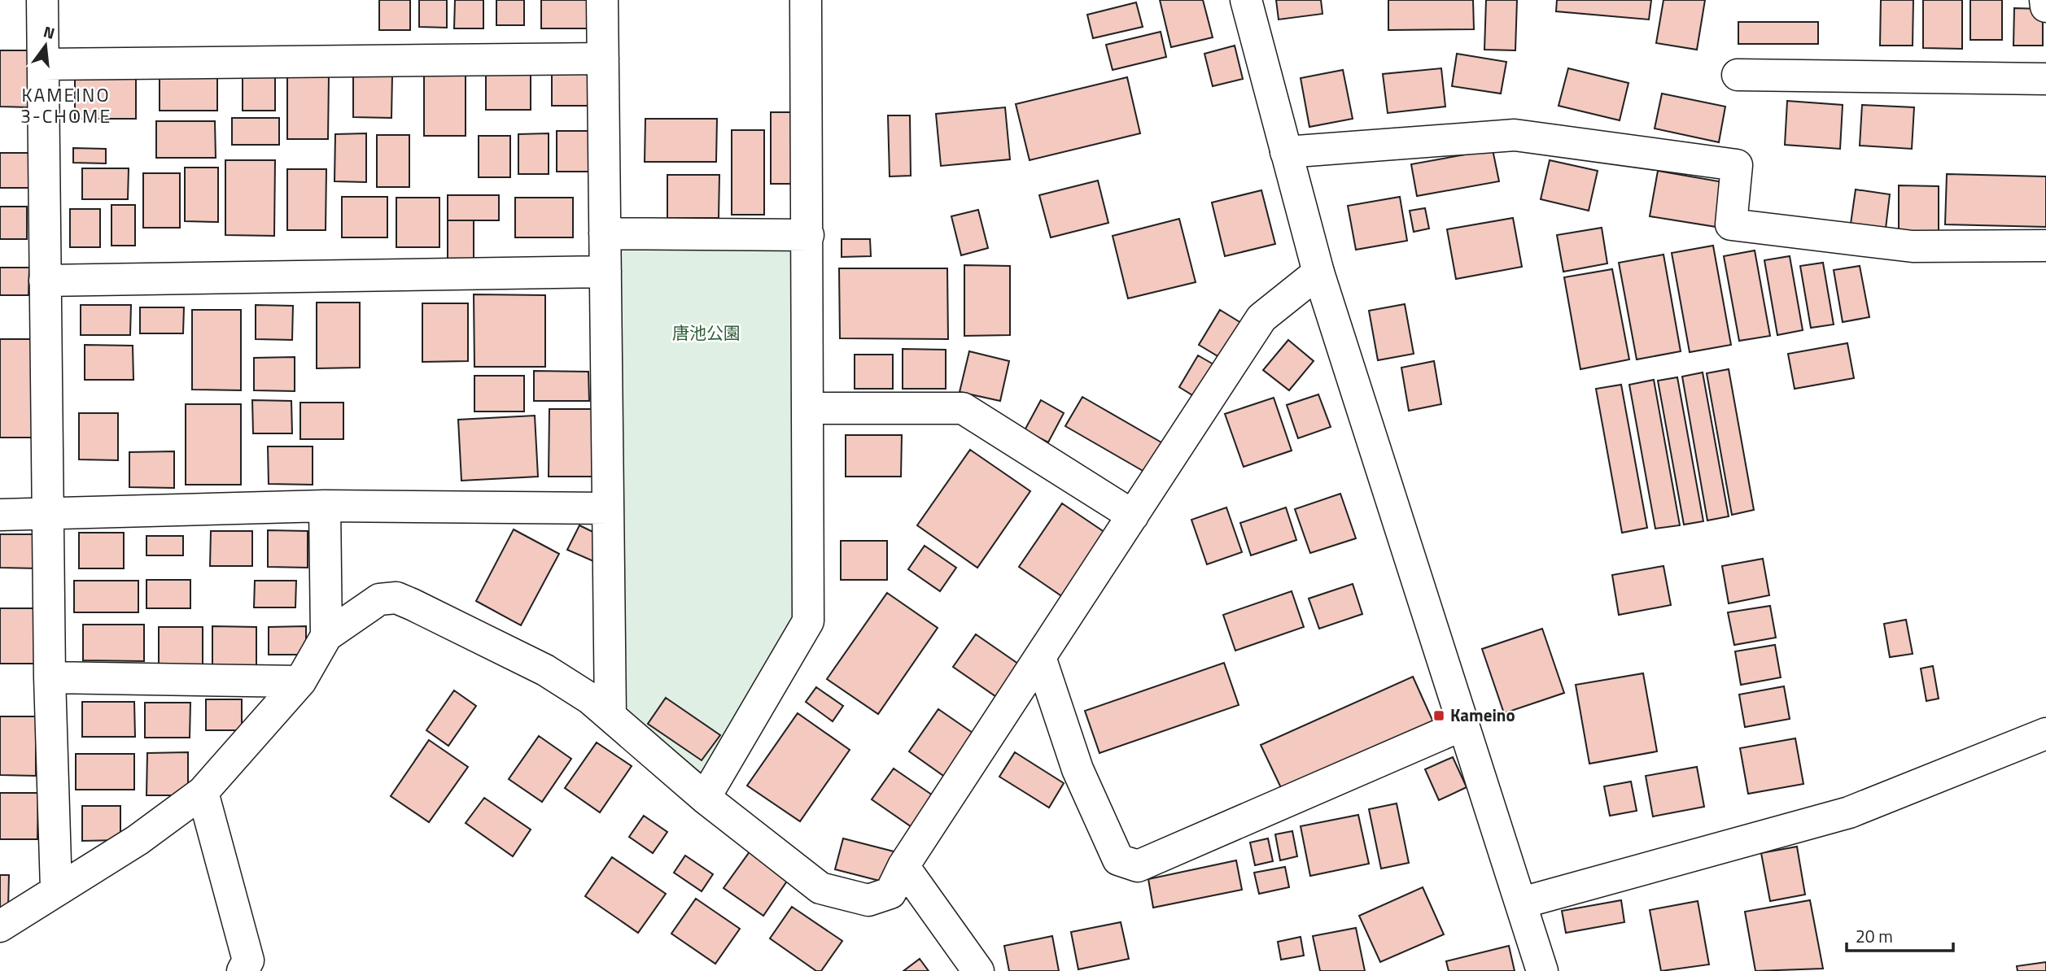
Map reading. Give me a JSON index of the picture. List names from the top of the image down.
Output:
{
  "districts": ["KAMEINO 3-CHOME"],
  "parks": ["唐池公園"],
  "places": {
    "transit": ["Kameino"]
  },
  "scale_bar": "20 m",
  "north": "top"
}
